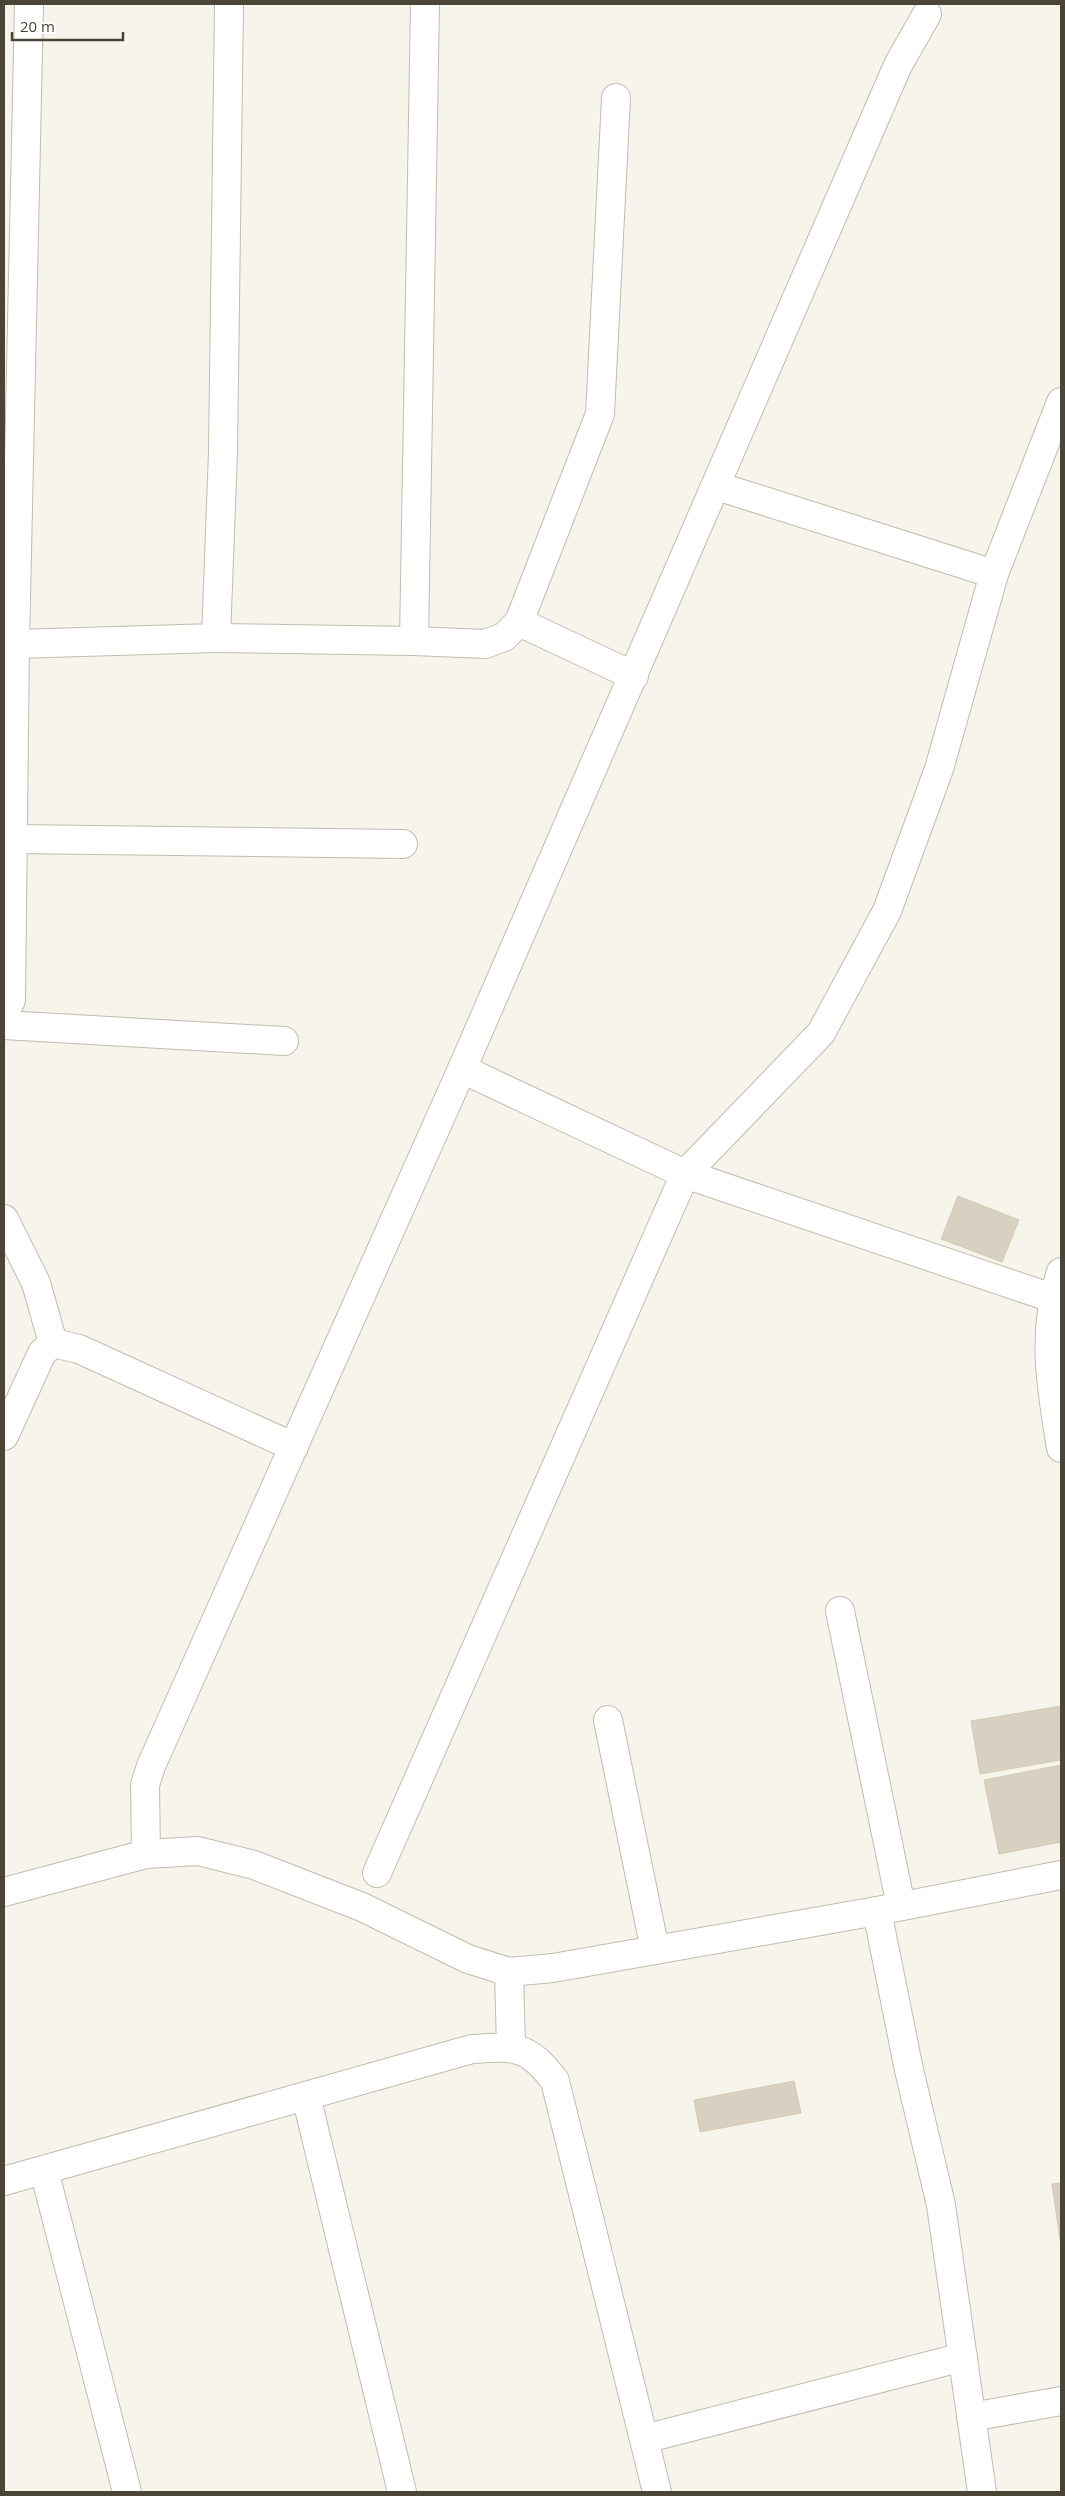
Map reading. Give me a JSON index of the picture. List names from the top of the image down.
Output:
{
  "scale_bar": "20 m"
}
